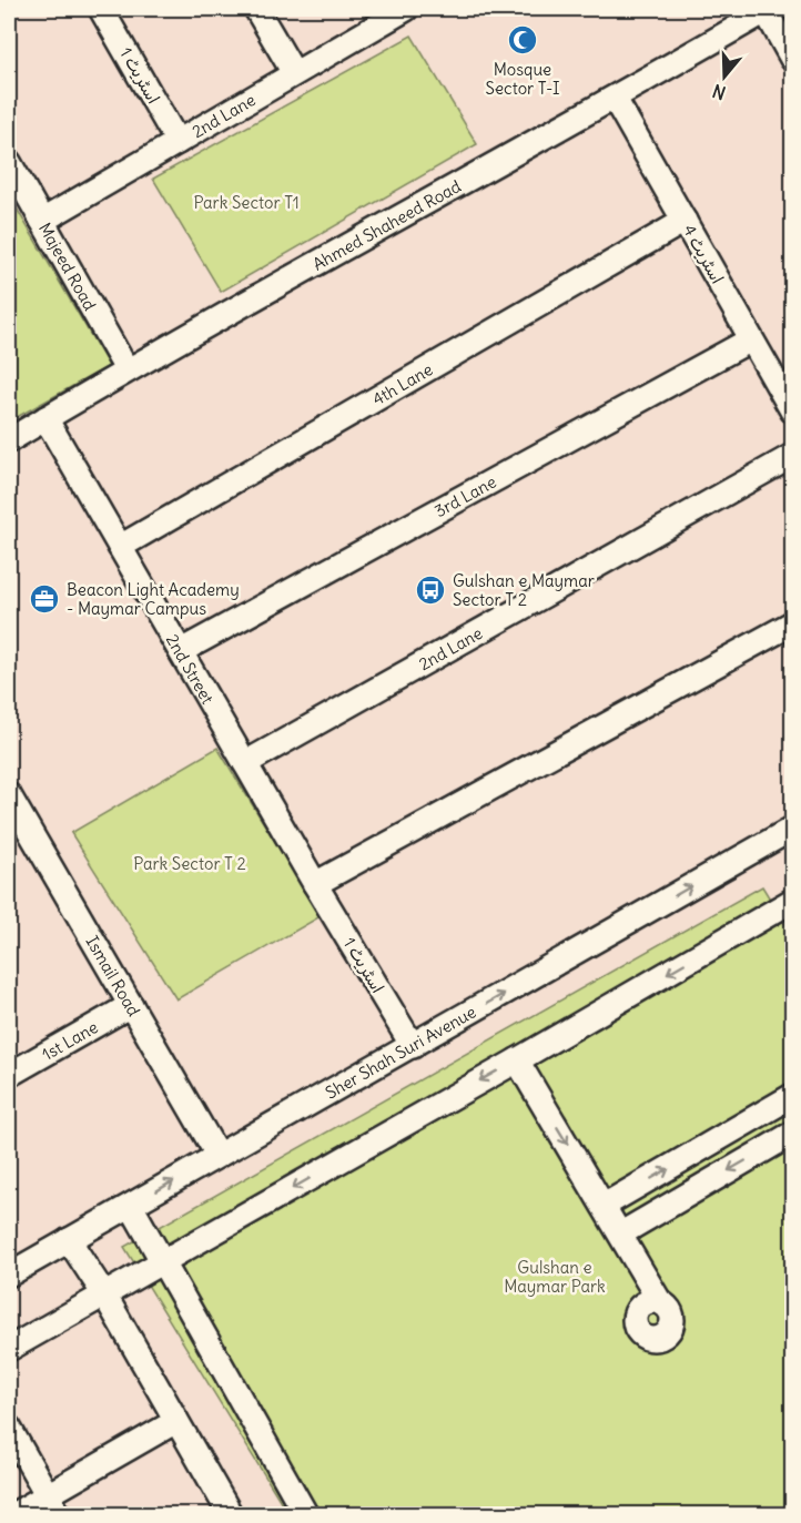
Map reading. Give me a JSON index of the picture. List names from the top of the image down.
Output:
{
  "streets": {
    "street": [
      "اسٹریٹ 1",
      "2nd Lane",
      "Ahmed Shaheed Road",
      "اسٹریٹ 4",
      "Majeed Road",
      "4th Lane",
      "3rd Lane",
      "2nd Street",
      "Ismail Road",
      "1st Lane",
      "Sher Shah Suri Avenue"
    ]
  },
  "crossings": [
    ["اسٹریٹ 1", "2nd Lane"],
    ["اسٹریٹ 1", "2nd Street"],
    ["اسٹریٹ 1", "Sher Shah Suri Avenue"],
    ["2nd Lane", "Majeed Road"],
    ["2nd Lane", "2nd Street"],
    ["Ahmed Shaheed Road", "اسٹریٹ 4"],
    ["Ahmed Shaheed Road", "Majeed Road"],
    ["Ahmed Shaheed Road", "2nd Street"],
    ["اسٹریٹ 4", "4th Lane"],
    ["اسٹریٹ 4", "3rd Lane"],
    ["4th Lane", "2nd Street"],
    ["3rd Lane", "2nd Street"],
    ["Ismail Road", "1st Lane"],
    ["Ismail Road", "Sher Shah Suri Avenue"]
  ],
  "parks": ["Park Sector T1", "Park Sector T 2", "Gulshan e Maymar Park"],
  "places": {
    "mosque": ["Mosque Sector T-I"],
    "bus stop": ["Gulshan e Maymar Sector T 2"],
    "office": ["Beacon Light Academy - Maymar Campus"]
  },
  "north": "bottom"
}
